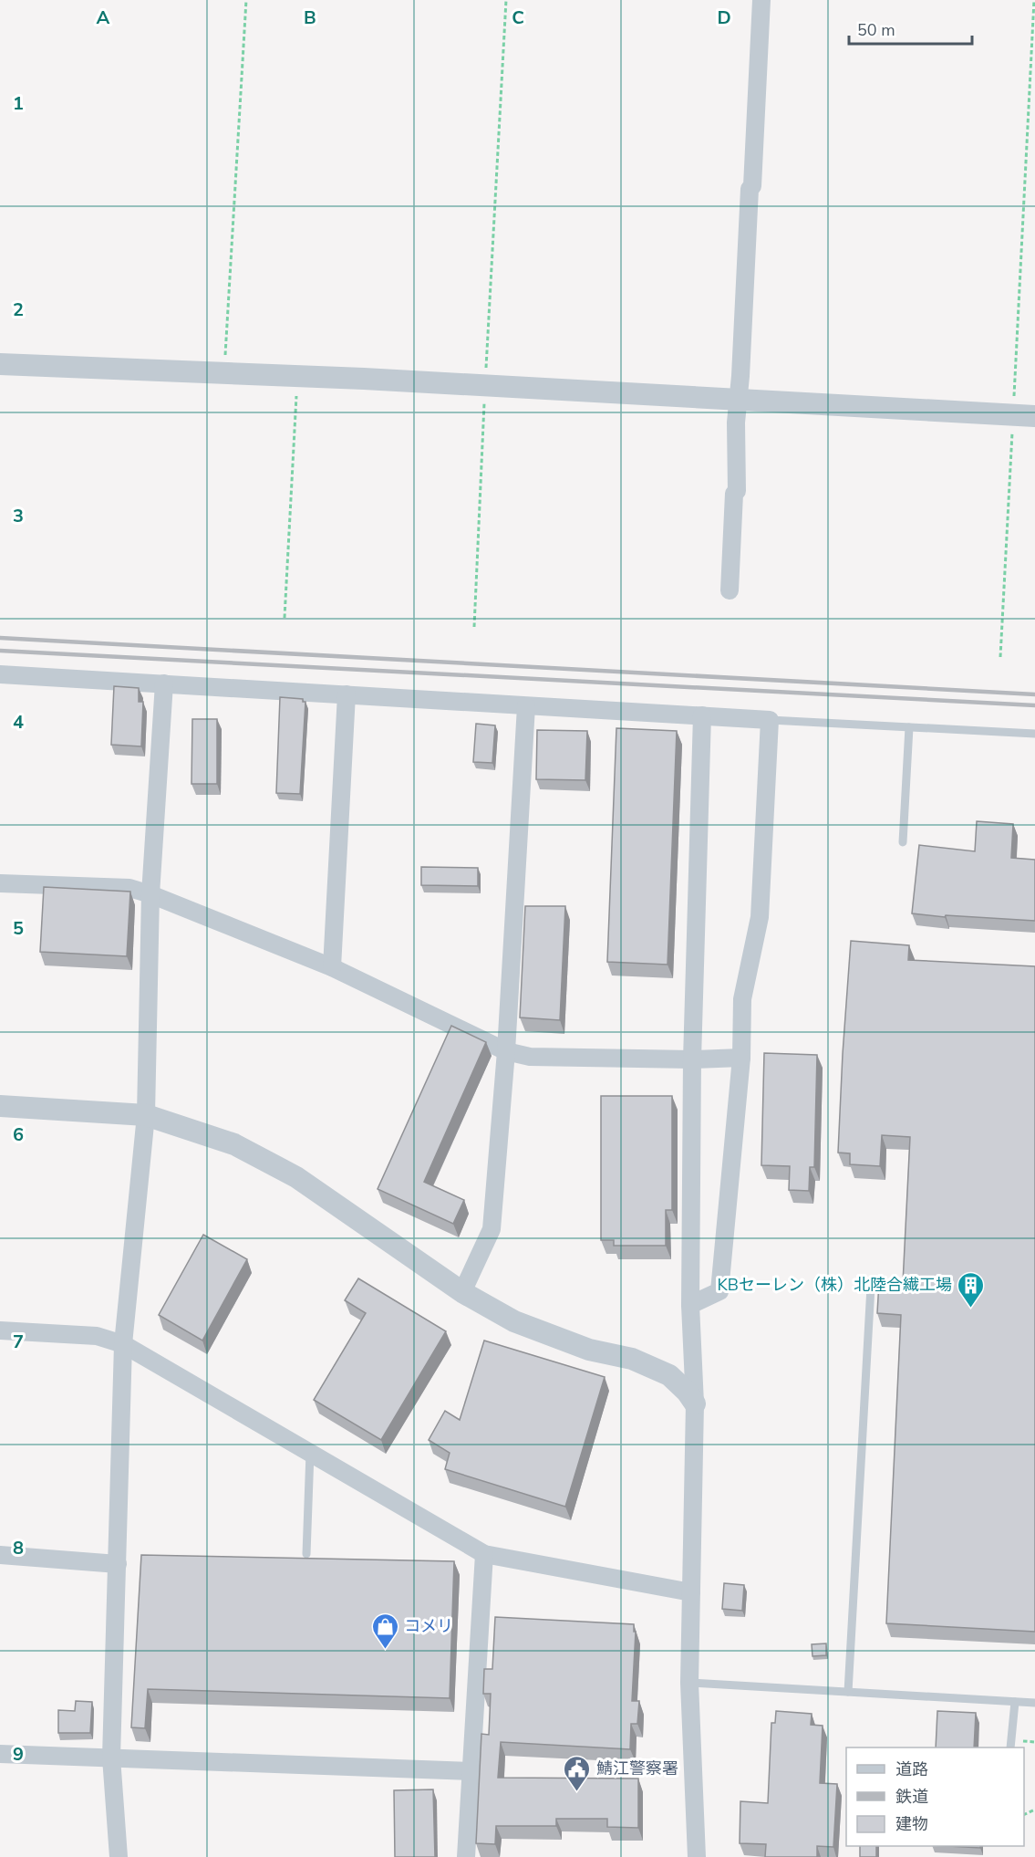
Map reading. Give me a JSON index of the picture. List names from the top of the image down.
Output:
{
  "places": {
    "building": ["KBセーレン（株）北陸合繊工場"],
    "shop": ["コメリ"],
    "public building": ["鯖江警察署"]
  },
  "legend": ["道路", "鉄道", "建物"],
  "scale_bar": "50 m",
  "grid": {
    "columns": [
      "A",
      "B",
      "C",
      "D"
    ],
    "rows": [
      "1",
      "2",
      "3",
      "4",
      "5",
      "6",
      "7",
      "8",
      "9"
    ]
  }
}
